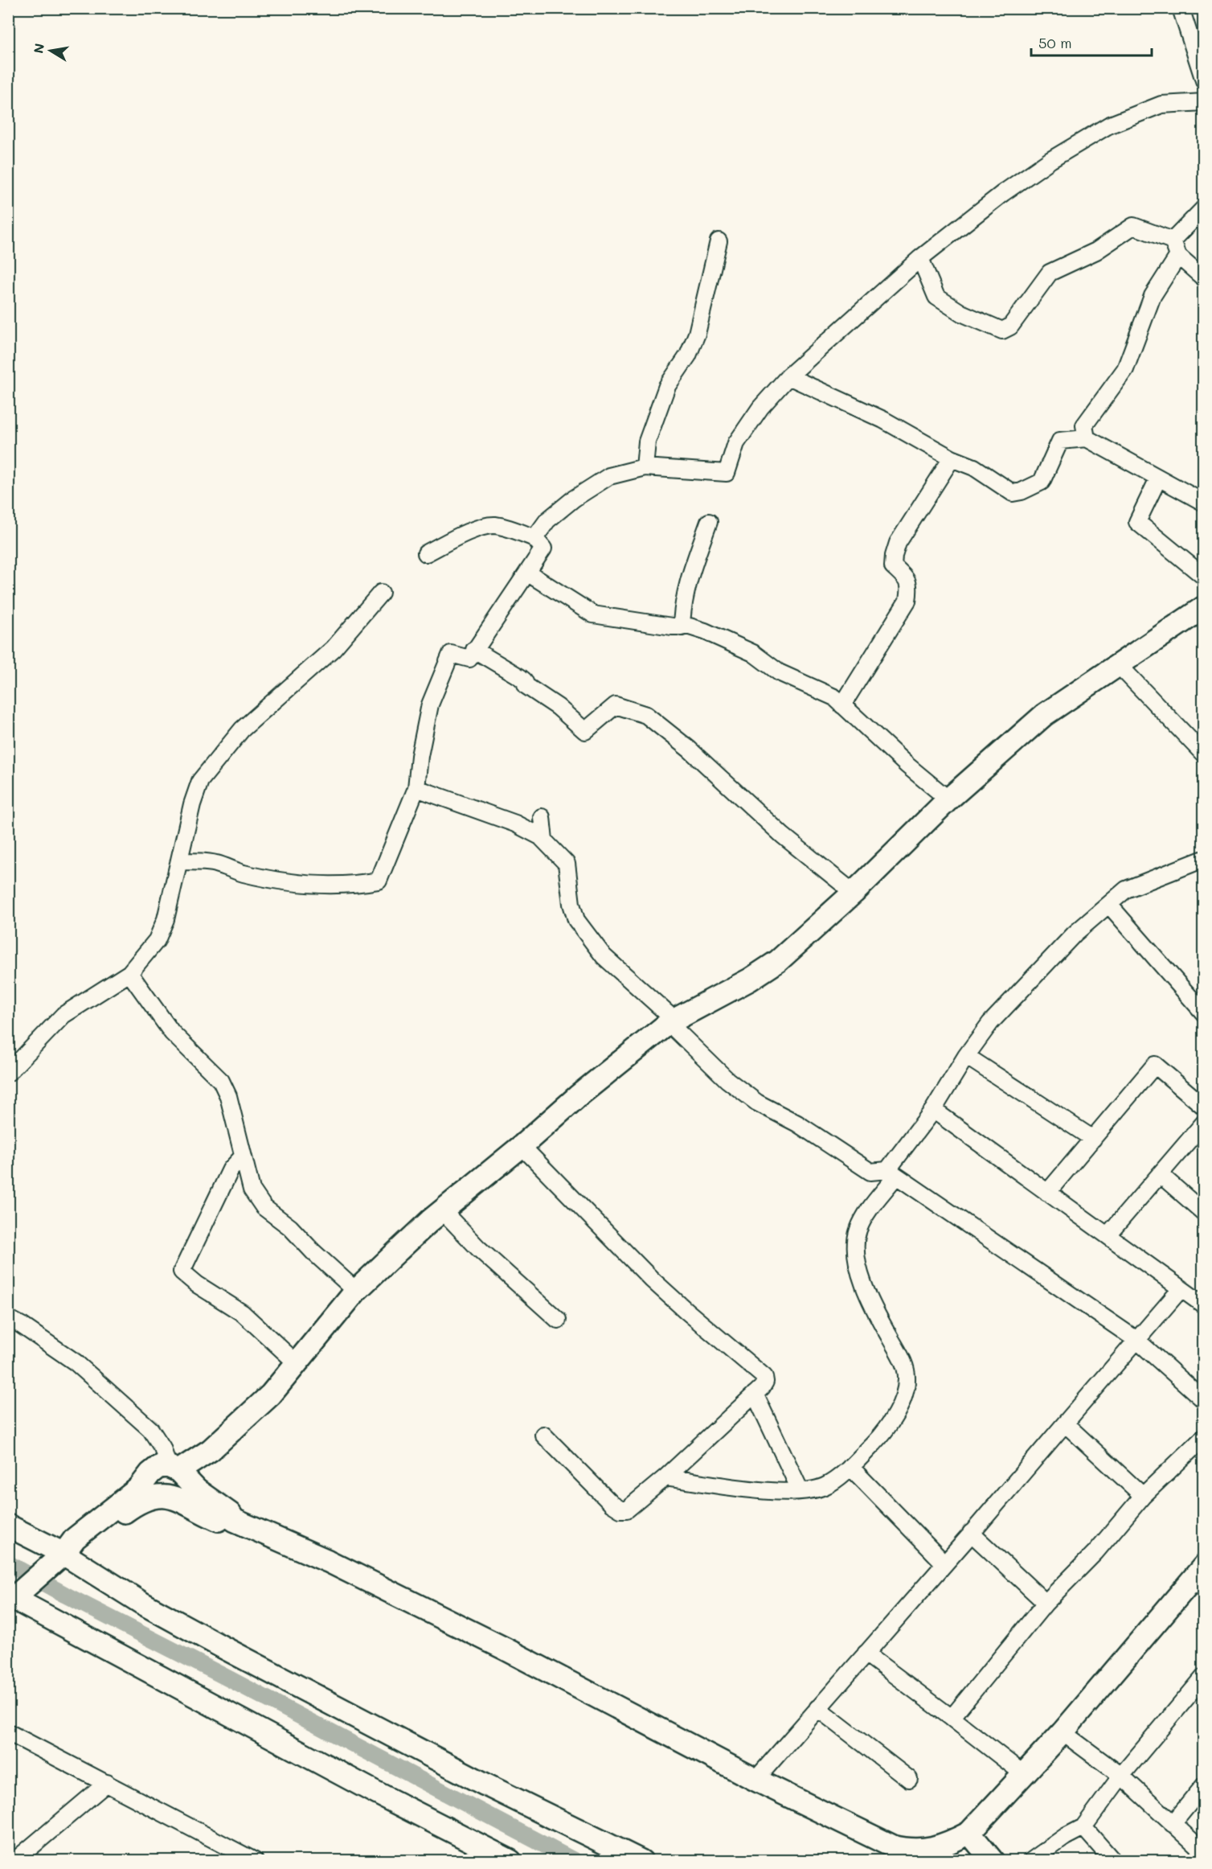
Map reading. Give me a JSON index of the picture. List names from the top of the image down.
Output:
{
  "scale_bar": "50 m",
  "north": "left"
}
